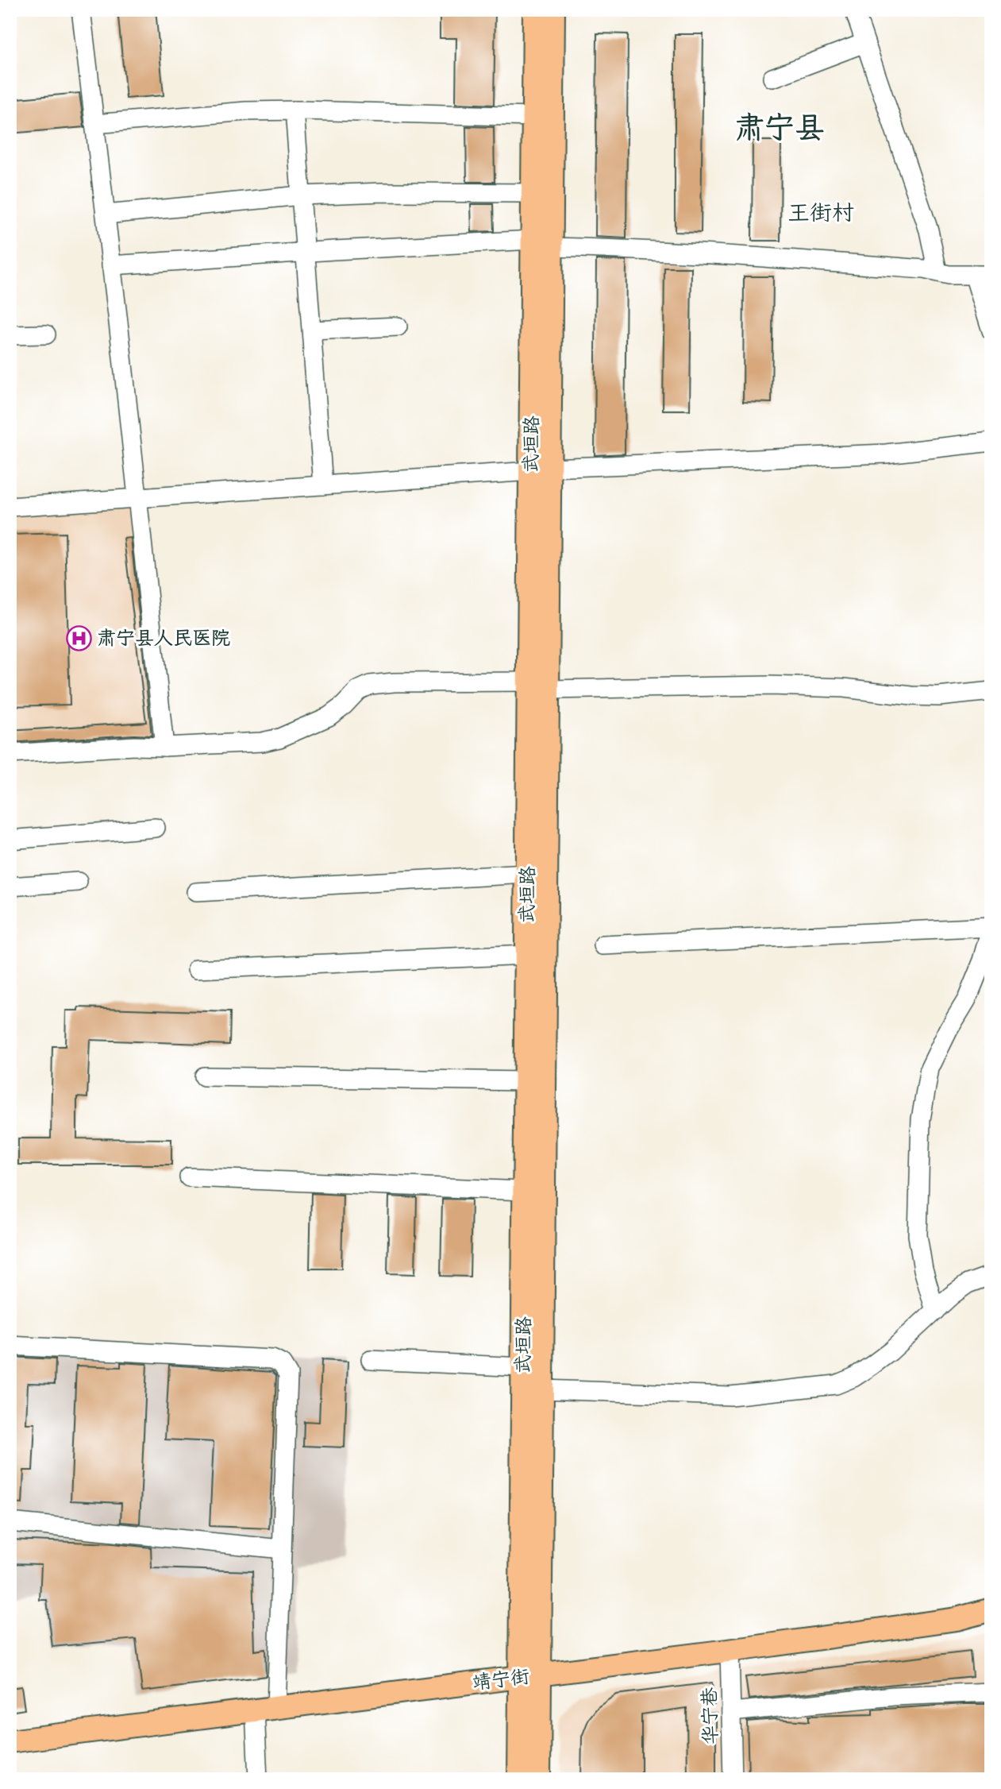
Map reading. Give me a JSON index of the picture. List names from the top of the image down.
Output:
{
  "streets": {
    "main road": ["武垣路", "靖宁街"],
    "street": ["华宁巷"]
  },
  "crossings": [
    ["武垣路", "靖宁街"],
    ["靖宁街", "华宁巷"]
  ],
  "districts": ["肃宁县", "王街村"],
  "places": {
    "hospital": ["肃宁县人民医院"]
  }
}
